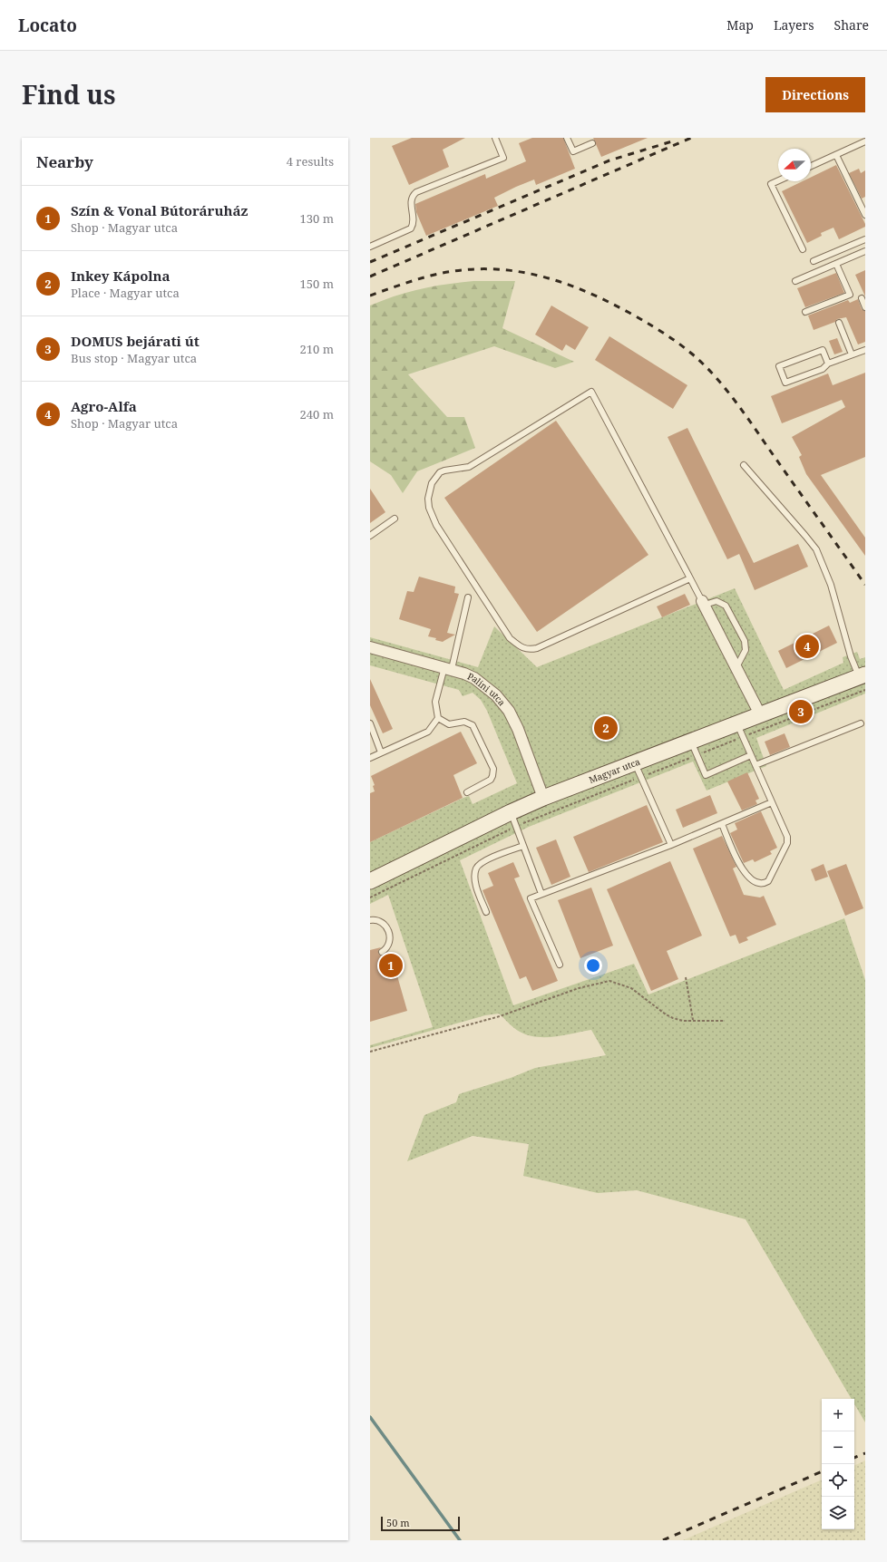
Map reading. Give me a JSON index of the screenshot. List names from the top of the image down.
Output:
{
  "streets": {
    "main road": ["Magyar utca"],
    "street": ["Palini utca"]
  },
  "crossings": [
    ["Palini utca", "Magyar utca"]
  ],
  "scale_bar": "50 m",
  "north": "left",
  "page": {
    "header": "Locato",
    "nav": ["Map", "Layers", "Share"],
    "title": "Find us",
    "buttons": "Directions",
    "heading": ["Nearby", "4 results"],
    "list": [
      {
        "mark": "1",
        "name": "Szín & Vonal Bútoráruház",
        "note": "Shop · Magyar utca",
        "value": "130 m"
      },
      {
        "mark": "2",
        "name": "Inkey Kápolna",
        "note": "Place · Magyar utca",
        "value": "150 m"
      },
      {
        "mark": "3",
        "name": "DOMUS bejárati út",
        "note": "Bus stop · Magyar utca",
        "value": "210 m"
      },
      {
        "mark": "4",
        "name": "Agro-Alfa",
        "note": "Shop · Magyar utca",
        "value": "240 m"
      }
    ],
    "pins": [
      "4",
      "3",
      "2",
      "1"
    ],
    "map_buttons": ["+", "−"],
    "scale": "50 m"
  }
}
